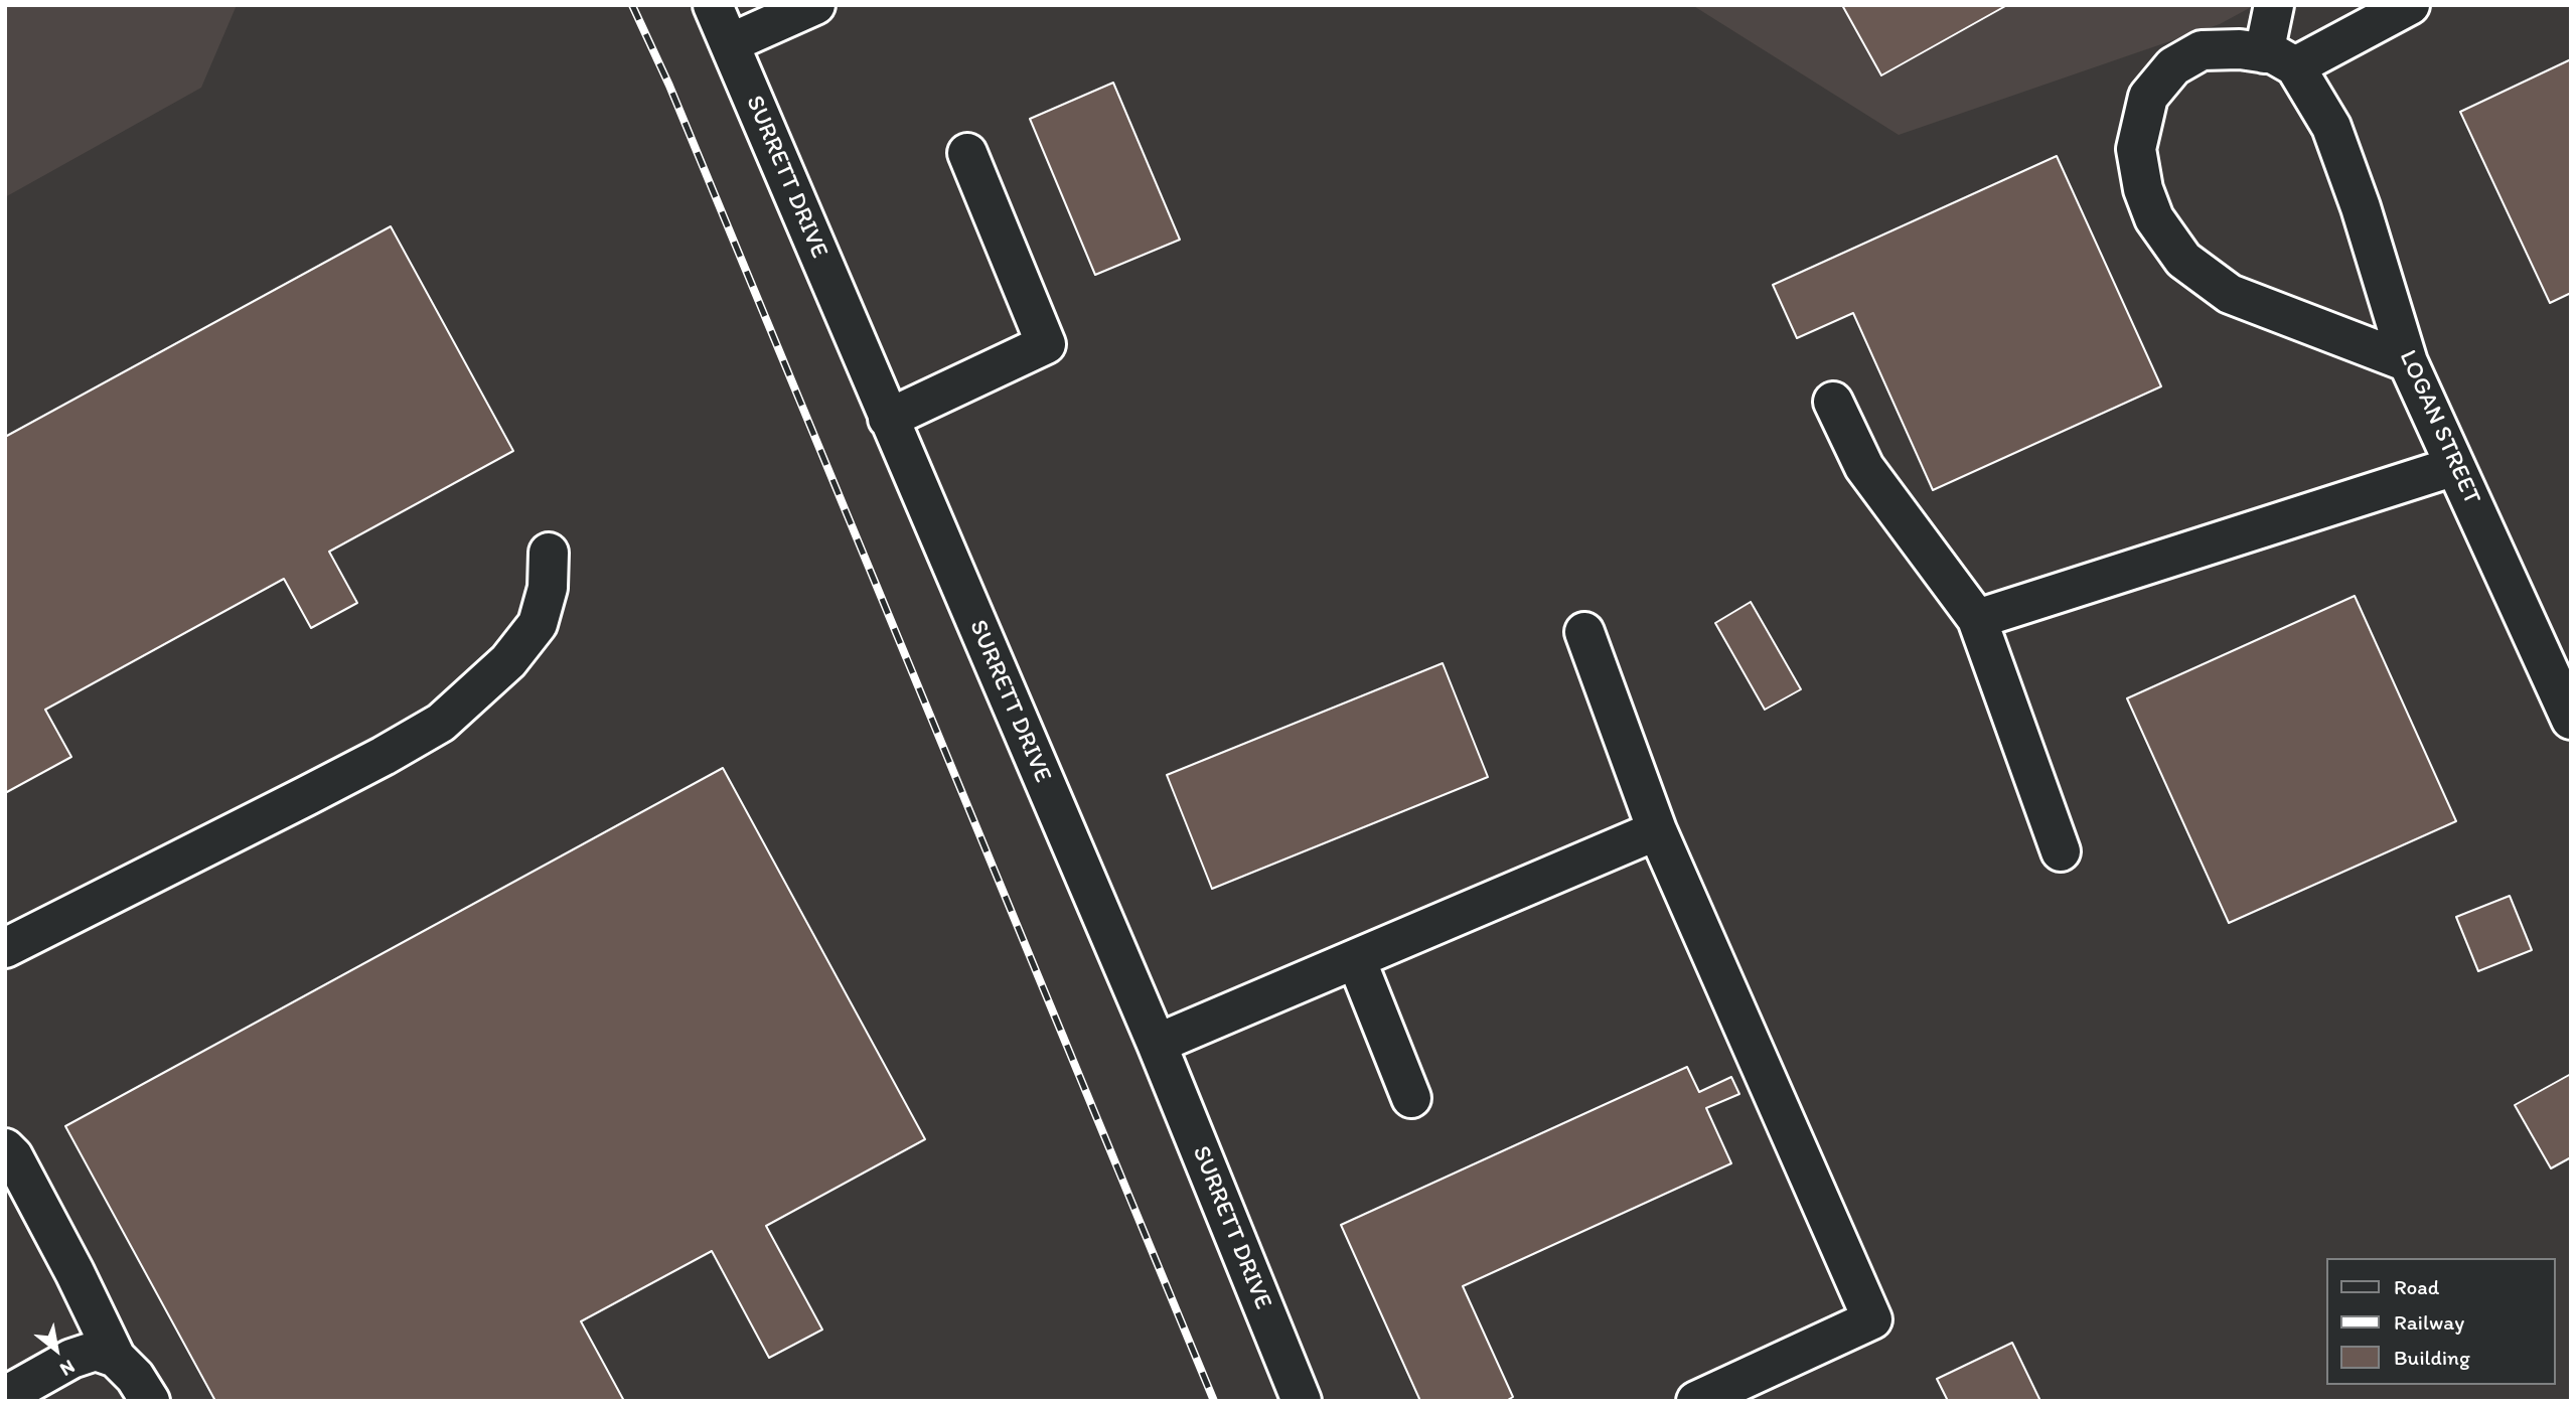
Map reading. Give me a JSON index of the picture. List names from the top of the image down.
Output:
{
  "streets": {
    "street": ["SURRETT DRIVE", "LOGAN STREET"]
  },
  "legend": ["Road", "Railway", "Building"],
  "north": "bottom right"
}
